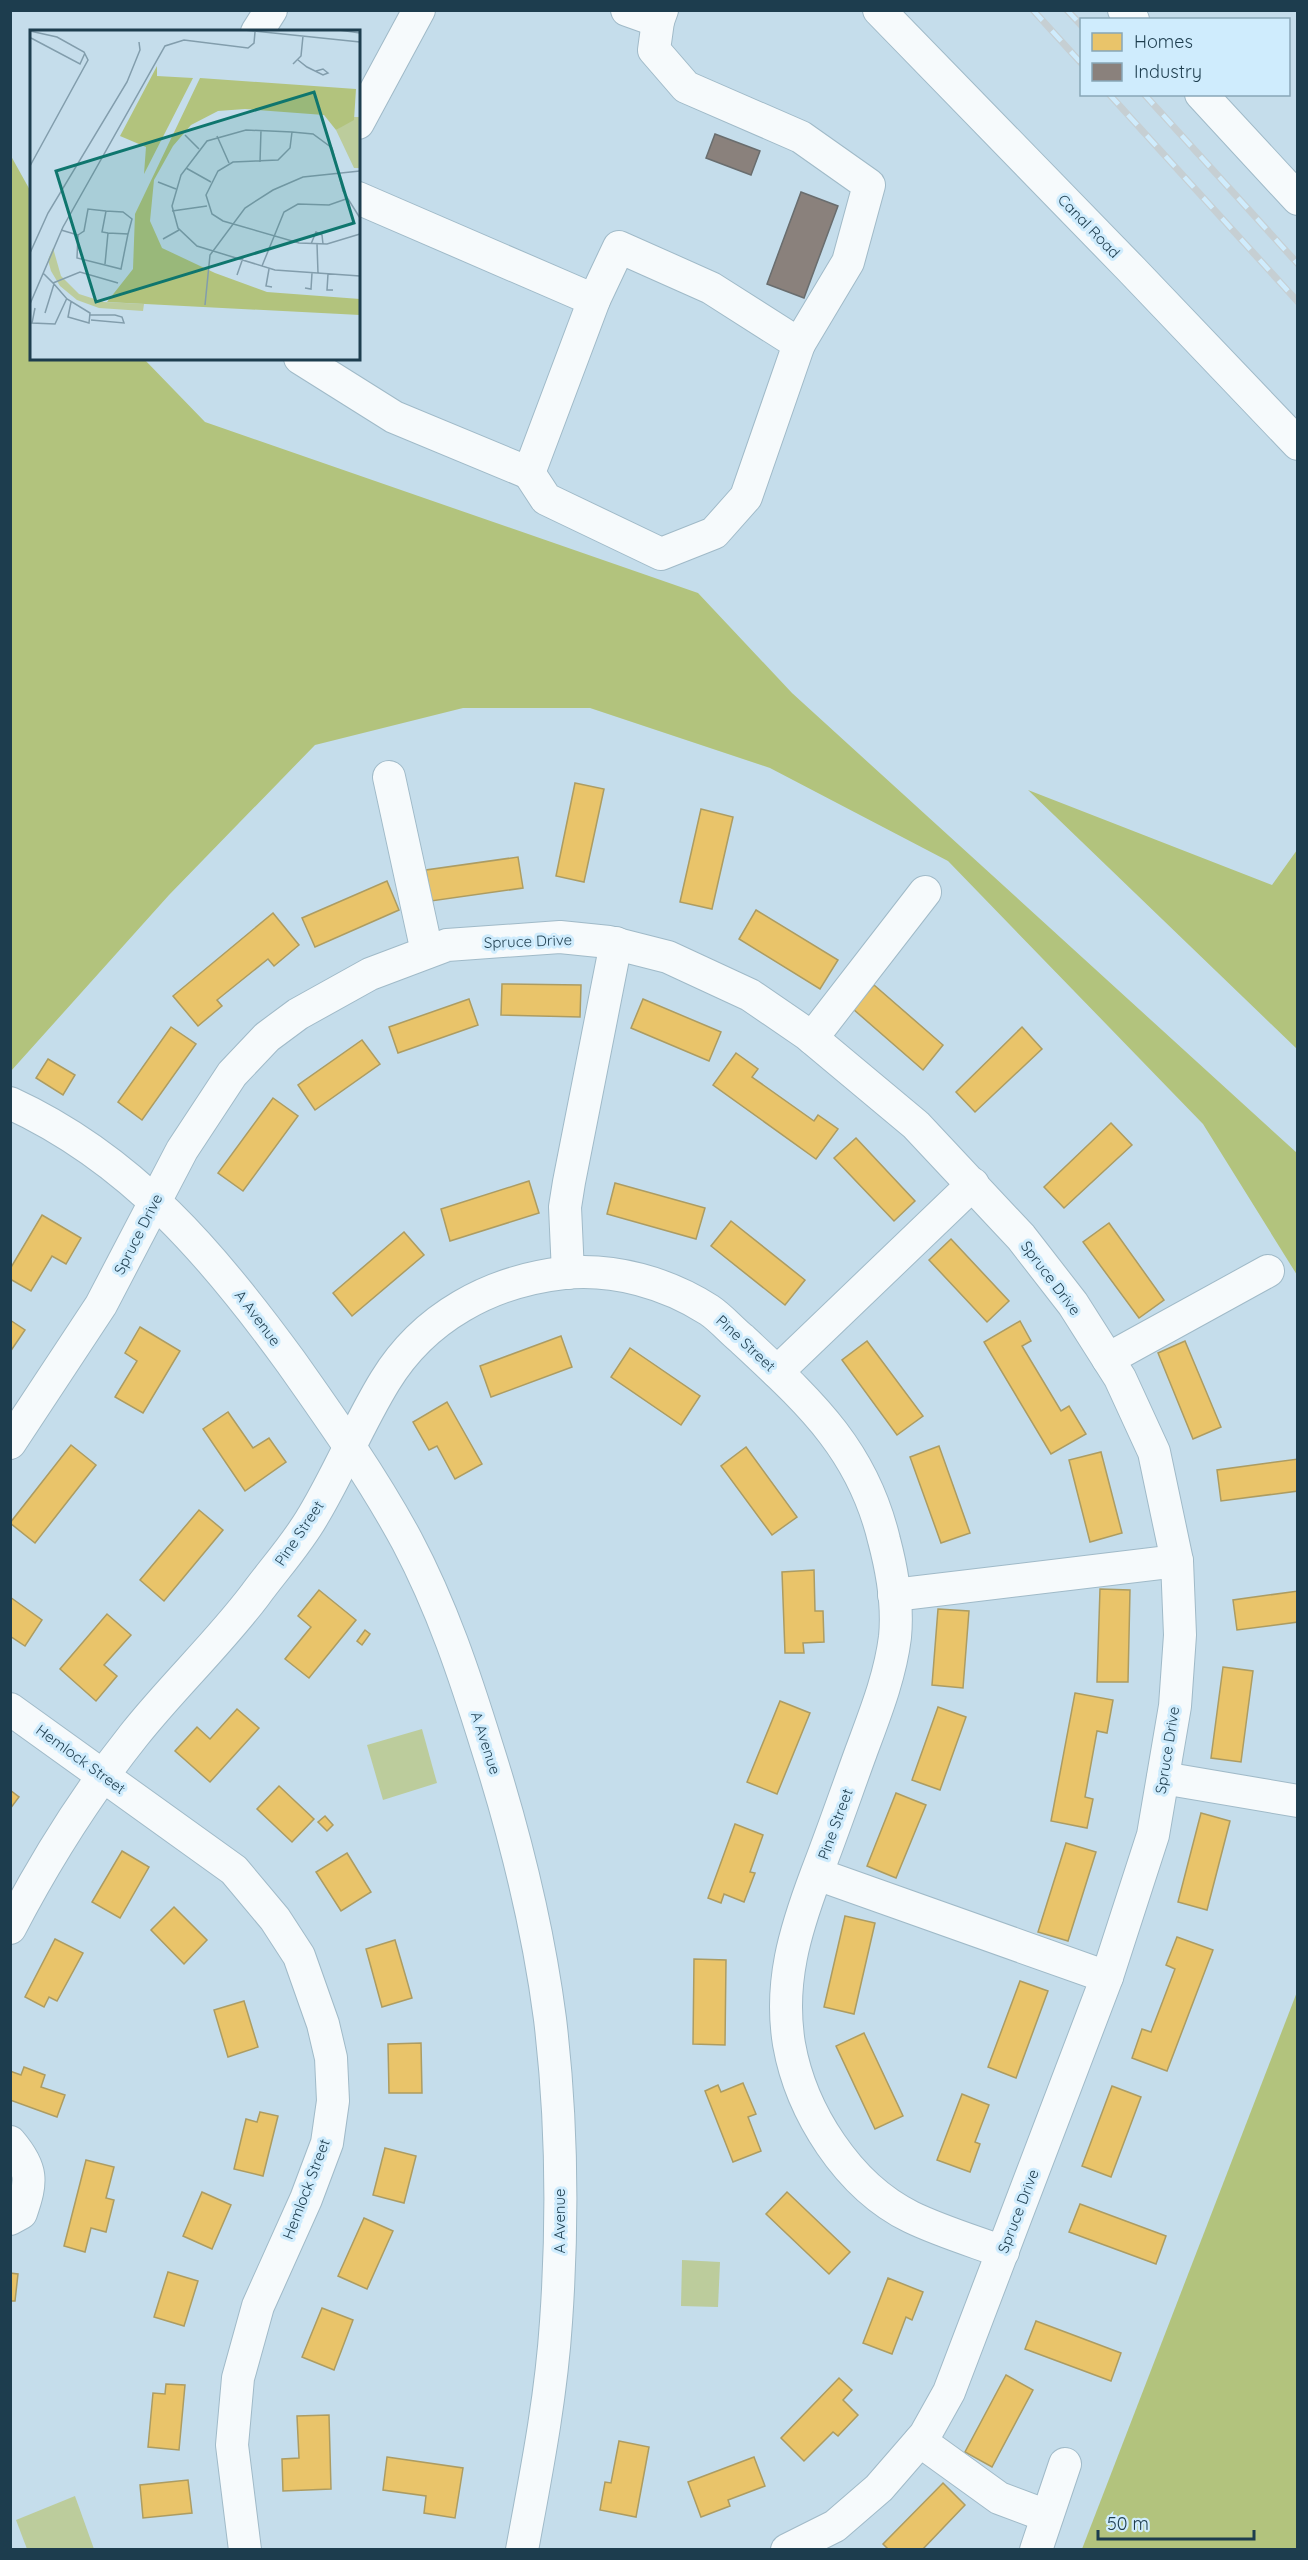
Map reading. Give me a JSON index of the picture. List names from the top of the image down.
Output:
{
  "streets": {
    "street": [
      "Canal Road",
      "Spruce Drive",
      "A Avenue",
      "Pine Street",
      "Hemlock Street"
    ]
  },
  "crossings": [
    ["Spruce Drive", "A Avenue"],
    ["Spruce Drive", "Pine Street"],
    ["A Avenue", "Pine Street"],
    ["Pine Street", "Hemlock Street"]
  ],
  "legend": ["Homes", "Industry"],
  "scale_bar": "50 m"
}
